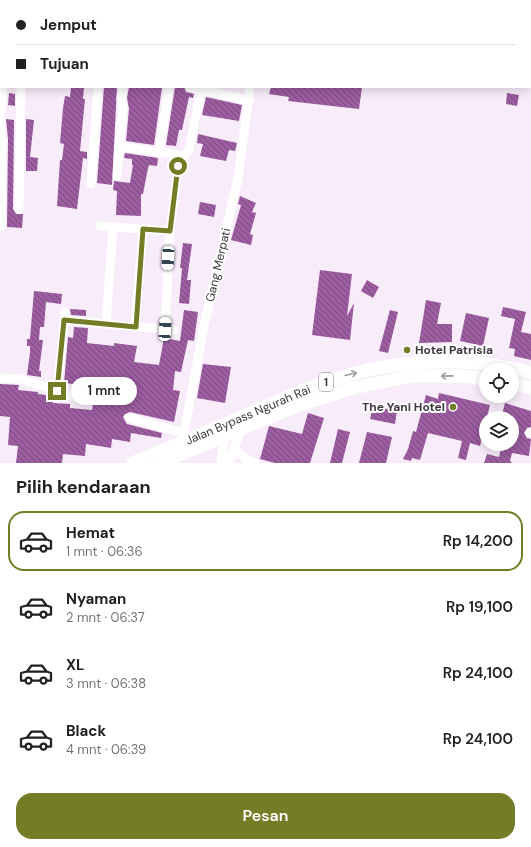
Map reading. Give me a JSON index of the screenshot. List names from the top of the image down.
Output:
{
  "streets": {
    "highway": ["1", "Jalan Bypass Ngurah Rai"],
    "street": ["Gang Merpati"]
  },
  "crossings": [
    ["Gang Merpati", "Jalan Bypass Ngurah Rai"]
  ],
  "places": ["Hotel Patrisia", "The Yani Hotel"],
  "page": {
    "banner": ["Jemput", "Tujuan"],
    "bubble": "1 mnt",
    "heading": "Pilih kendaraan",
    "list": [
      {
        "name": "Hemat",
        "note": "1 mnt · 06:36",
        "value": "Rp 14,200"
      },
      {
        "name": "Nyaman",
        "note": "2 mnt · 06:37",
        "value": "Rp 19,100"
      },
      {
        "name": "XL",
        "note": "3 mnt · 06:38",
        "value": "Rp 24,100"
      },
      {
        "name": "Black",
        "note": "4 mnt · 06:39",
        "value": "Rp 24,100"
      }
    ],
    "buttons": "Pesan"
  }
}
